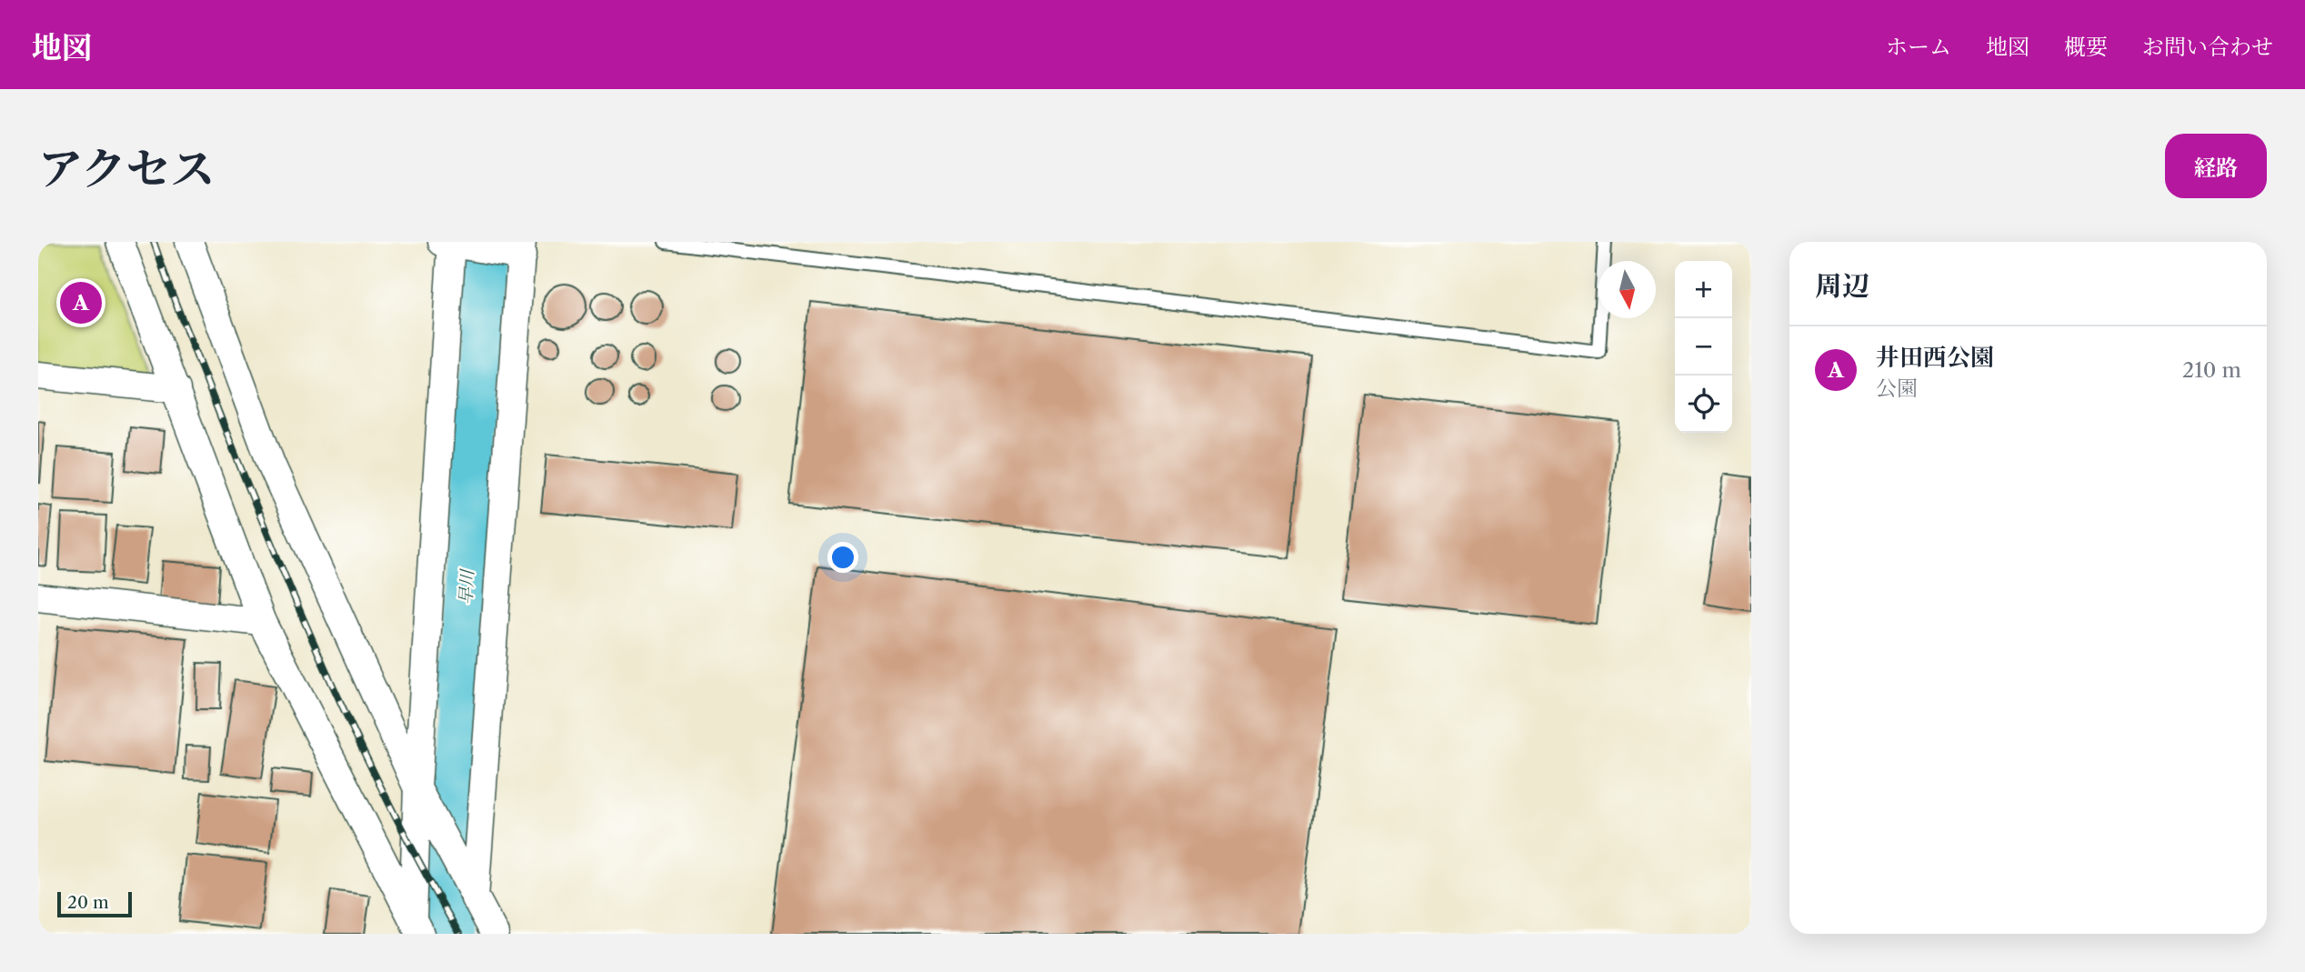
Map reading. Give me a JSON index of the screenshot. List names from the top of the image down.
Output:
{
  "water": ["早川"],
  "scale_bar": "20 m",
  "north": "bottom",
  "page": {
    "header": "地図",
    "nav": [
      "ホーム",
      "地図",
      "概要",
      "お問い合わせ"
    ],
    "title": "アクセス",
    "buttons": "経路",
    "heading": "周辺",
    "map_buttons": ["+", "−"],
    "pins": "A",
    "list": [
      {
        "mark": "A",
        "name": "井田西公園",
        "note": "公園",
        "value": "210 m"
      }
    ],
    "scale": "20 m"
  }
}
